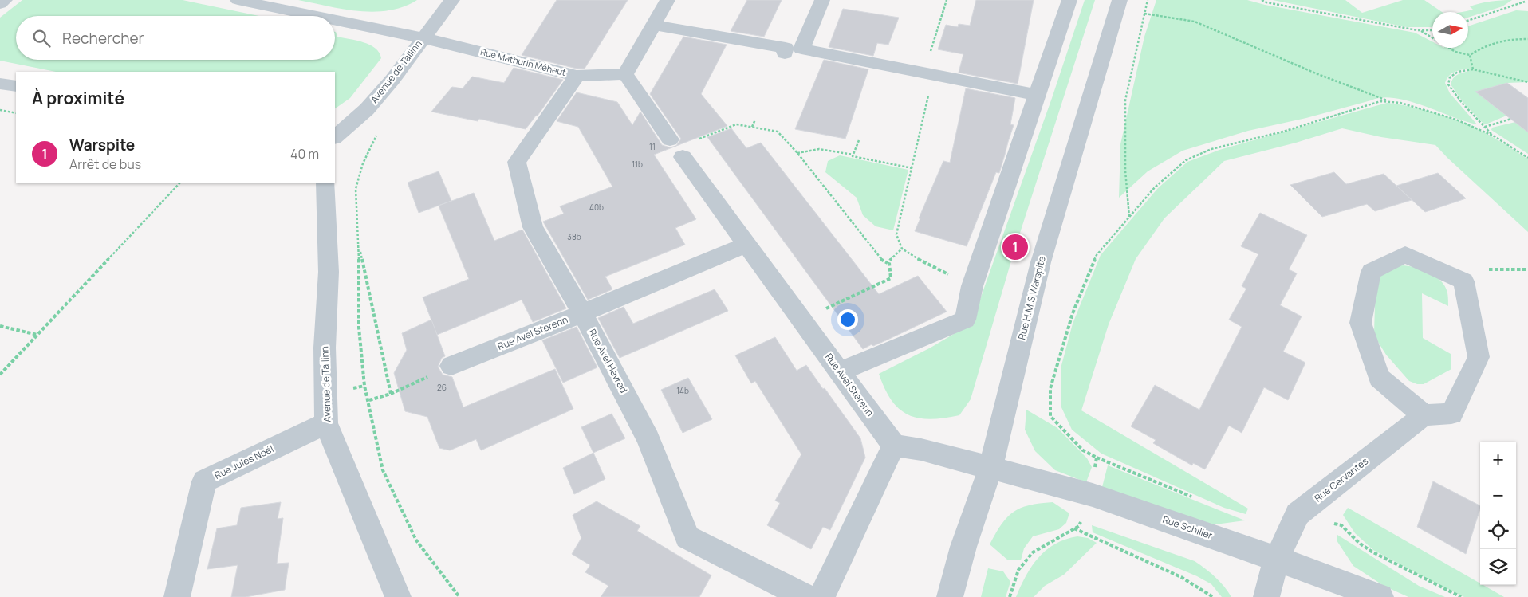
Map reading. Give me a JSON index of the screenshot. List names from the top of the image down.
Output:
{
  "streets": {
    "street": [
      "Rue Mathurin Méheut",
      "Avenue de Tallinn",
      "Rue H.M.S Warspite",
      "Rue Avel Sterenn",
      "Rue Avel Hevred",
      "Rue Jules Noël",
      "Rue Cervantes",
      "Rue Schiller"
    ]
  },
  "crossings": [
    ["Rue Mathurin Méheut", "Avenue de Tallinn"],
    ["Rue Mathurin Méheut", "Rue Avel Hevred"],
    ["Avenue de Tallinn", "Rue Jules Noël"],
    ["Rue H.M.S Warspite", "Rue Schiller"],
    ["Rue Avel Sterenn", "Rue Avel Hevred"],
    ["Rue Cervantes", "Rue Schiller"]
  ],
  "house_numbers": [
    "11",
    "11b",
    "40b",
    "38b",
    "26",
    "14b"
  ],
  "north": "right",
  "page": {
    "search": "Rechercher",
    "heading": "À proximité",
    "list": [
      {
        "mark": "1",
        "name": "Warspite",
        "note": "Arrêt de bus",
        "value": "40 m"
      }
    ],
    "pins": "1",
    "map_buttons": ["+", "−"]
  }
}
